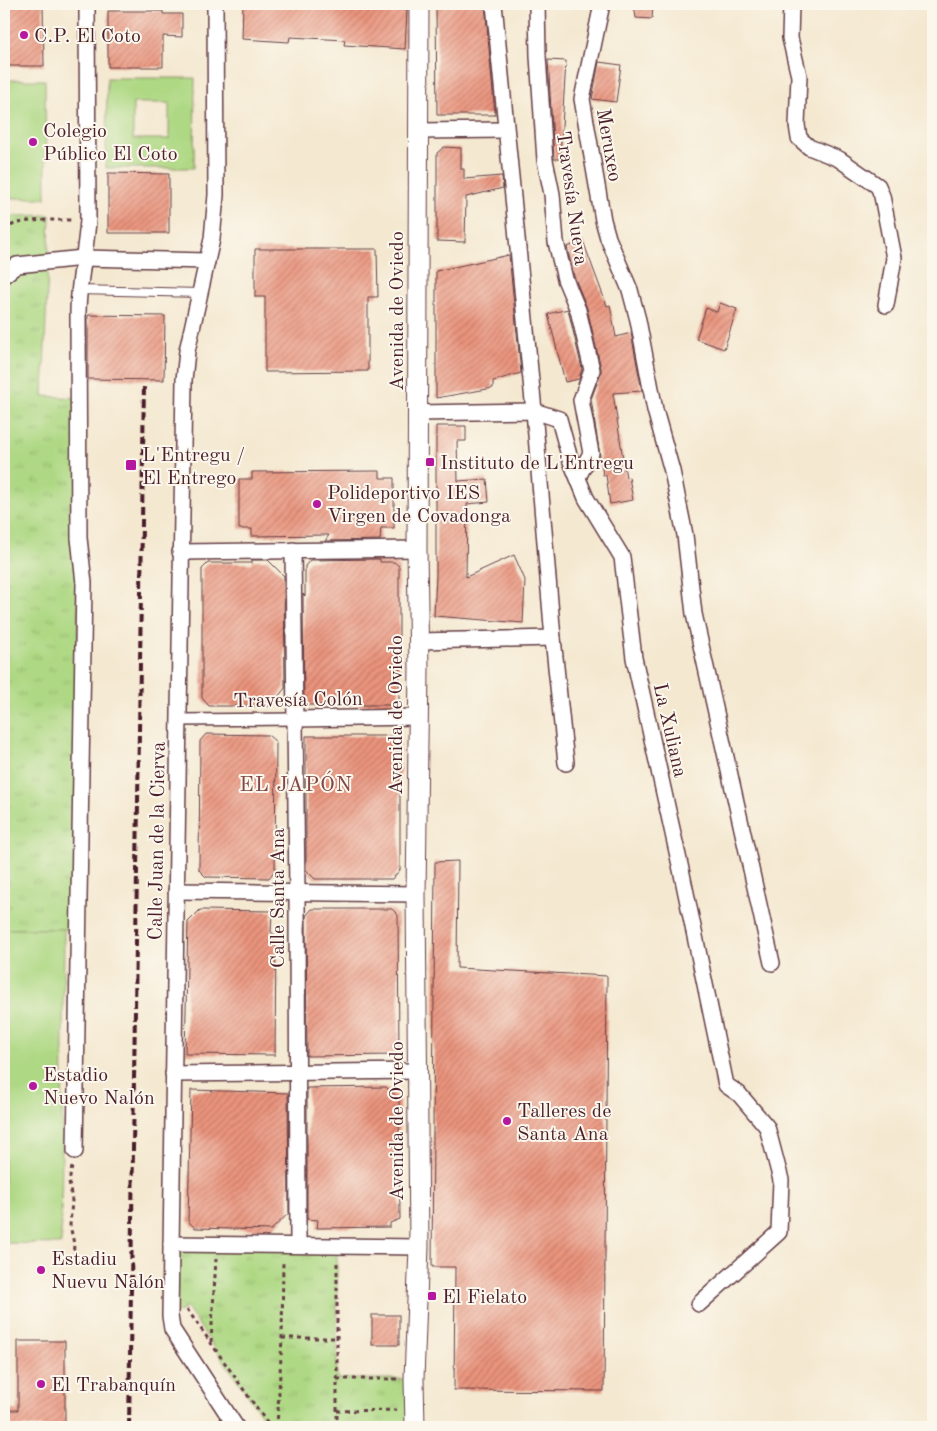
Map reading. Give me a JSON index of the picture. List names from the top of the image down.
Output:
{
  "streets": {
    "street": [
      "Meruxeo",
      "Travesía Nueva",
      "Avenida de Oviedo",
      "Travesía Colón",
      "La Xuliana",
      "Calle Juan de la Cierva",
      "Calle Santa Ana"
    ]
  },
  "crossings": [
    ["Travesía Nueva", "La Xuliana"],
    ["Avenida de Oviedo", "Travesía Colón"],
    ["Travesía Colón", "Calle Juan de la Cierva"],
    ["Travesía Colón", "Calle Santa Ana"]
  ],
  "districts": ["EL JAPÓN"],
  "places": {
    "other": [
      "C.P. El Coto",
      "Colegio Público El Coto",
      "Polideportivo IES Virgen de Covadonga",
      "Estadio Nuevo Nalón",
      "Talleres de Santa Ana",
      "Estadiu Nuevu Nalón",
      "El Trabanquín"
    ],
    "transit": ["Instituto de L'Entregu", "L'Entregu / El Entrego", "El Fielato"]
  }
}
